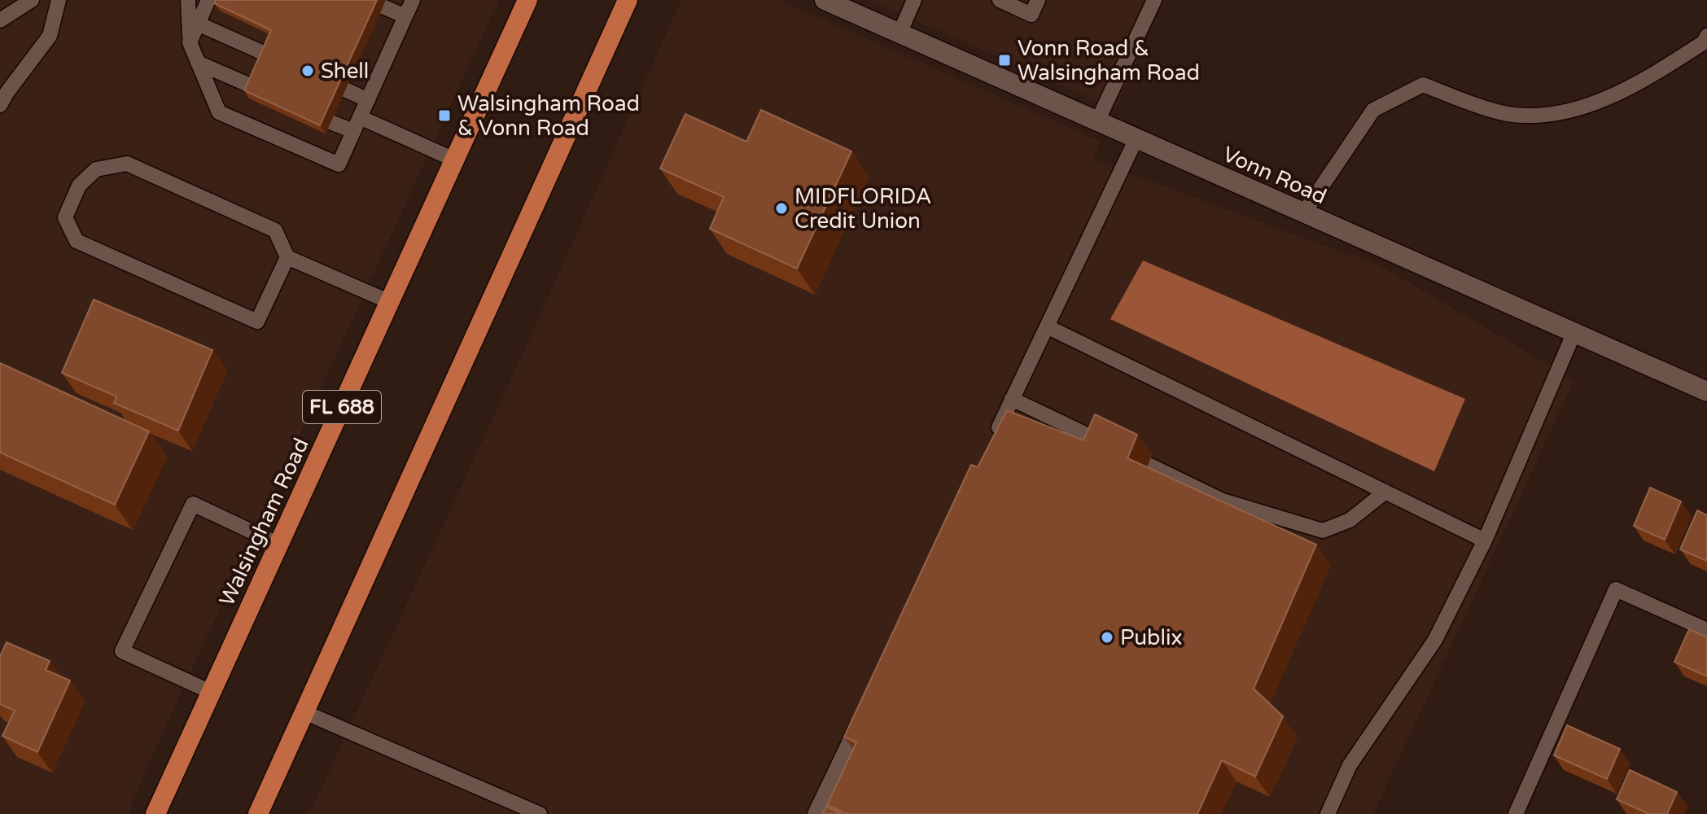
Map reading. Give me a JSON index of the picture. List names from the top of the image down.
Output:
{
  "streets": {
    "main road": ["FL 688", "Walsingham Road"],
    "street": ["Vonn Road"]
  },
  "places": {
    "transit": ["Vonn Road & Walsingham Road", "Walsingham Road & Vonn Road"],
    "other": ["Shell", "MIDFLORIDA Credit Union", "Publix"]
  }
}
